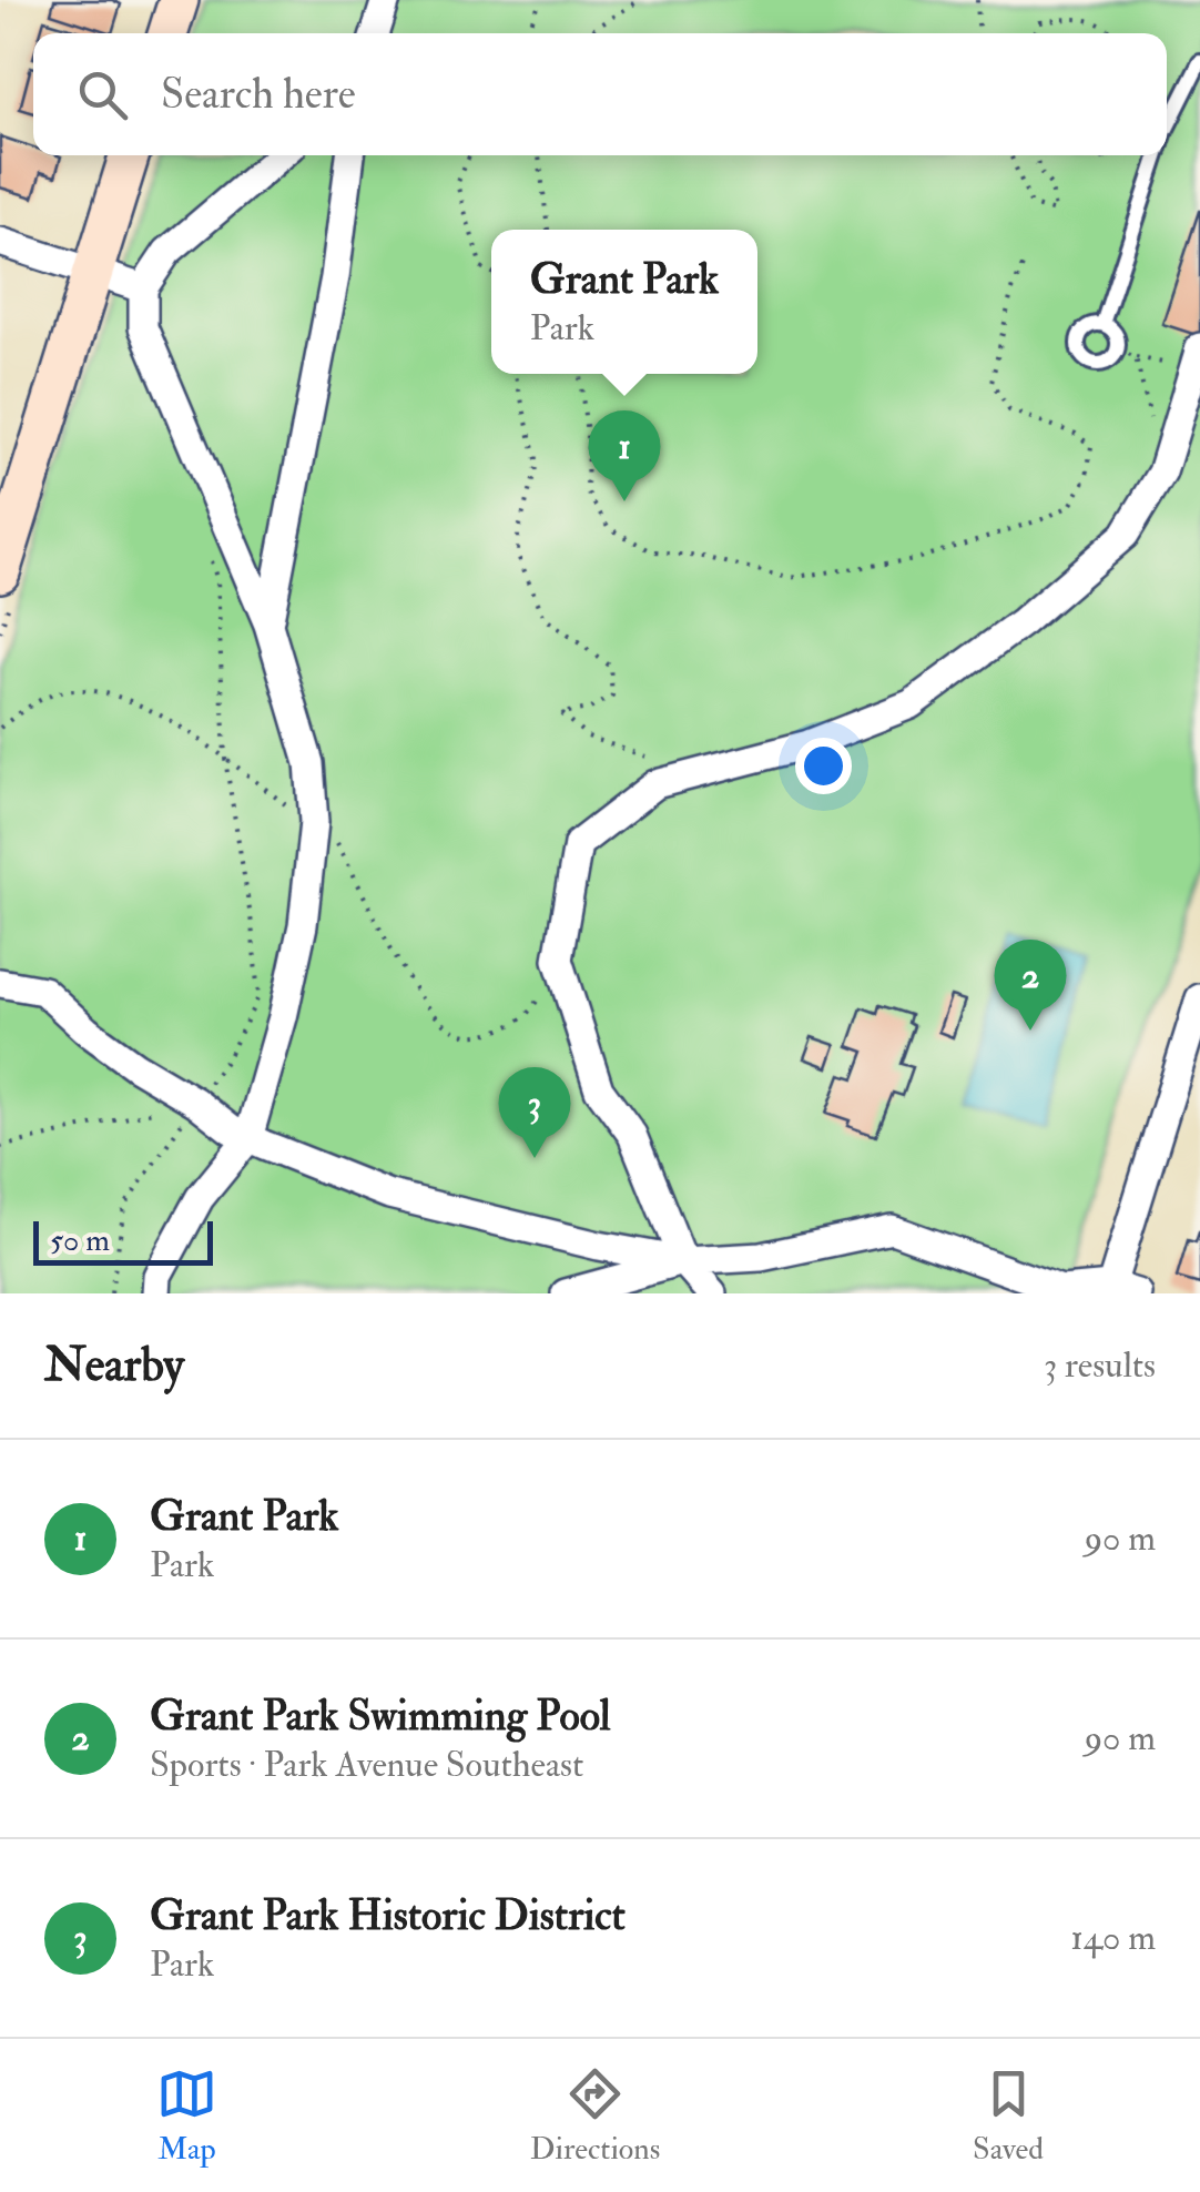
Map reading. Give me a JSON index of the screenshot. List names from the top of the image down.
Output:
{
  "scale_bar": "50 m",
  "page": {
    "search": "Search here",
    "popup": ["Grant Park", "Park"],
    "pins": ["1", "2", "3"],
    "scale": "50 m",
    "heading": ["Nearby", "3 results"],
    "list": [
      {
        "mark": "1",
        "name": "Grant Park",
        "note": "Park",
        "value": "90 m"
      },
      {
        "mark": "2",
        "name": "Grant Park Swimming Pool",
        "note": "Sports · Park Avenue Southeast",
        "value": "90 m"
      },
      {
        "mark": "3",
        "name": "Grant Park Historic District",
        "note": "Park",
        "value": "140 m"
      }
    ],
    "nav": ["Map", "Directions", "Saved"]
  }
}
